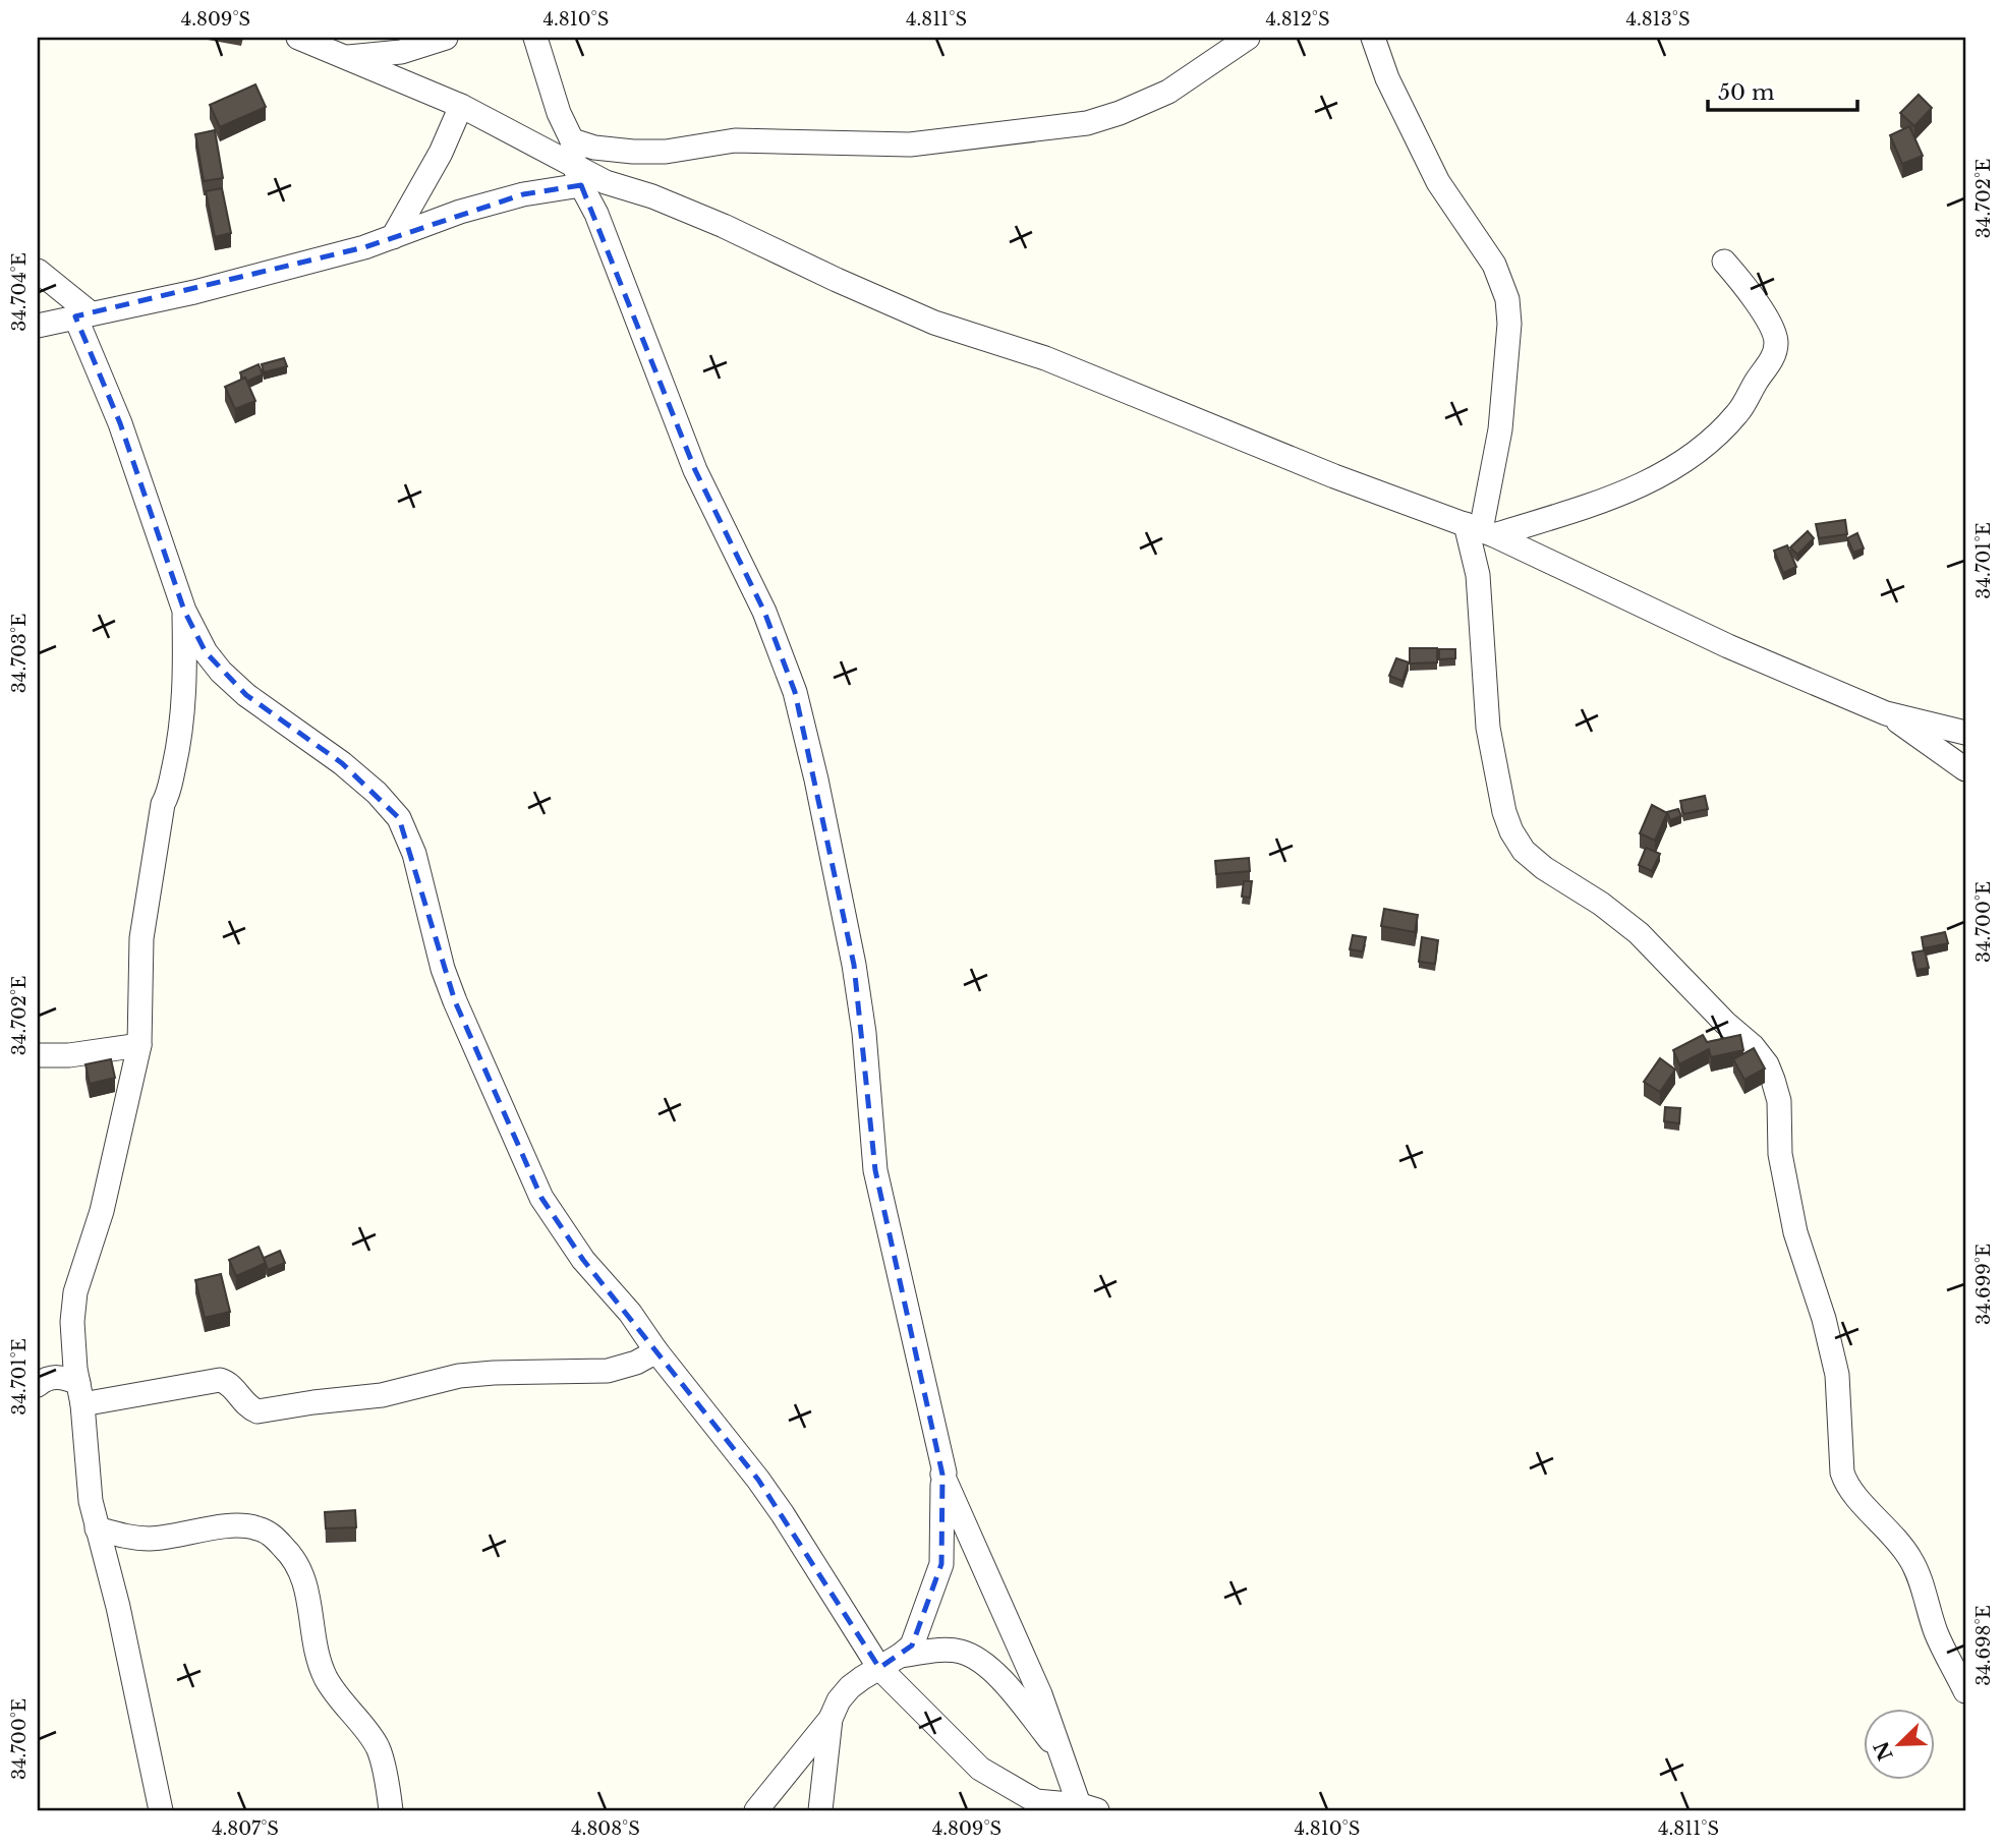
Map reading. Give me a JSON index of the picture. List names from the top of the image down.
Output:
{
  "scale_bar": "50 m",
  "north": "bottom left",
  "coordinates": [
    "4.809°S",
    "4.810°S",
    "4.811°S",
    "4.812°S",
    "4.813°S",
    "34.702°E",
    "34.704°E",
    "34.701°E",
    "34.703°E",
    "34.700°E",
    "34.699°E",
    "34.698°E",
    "4.807°S",
    "4.808°S"
  ]
}
